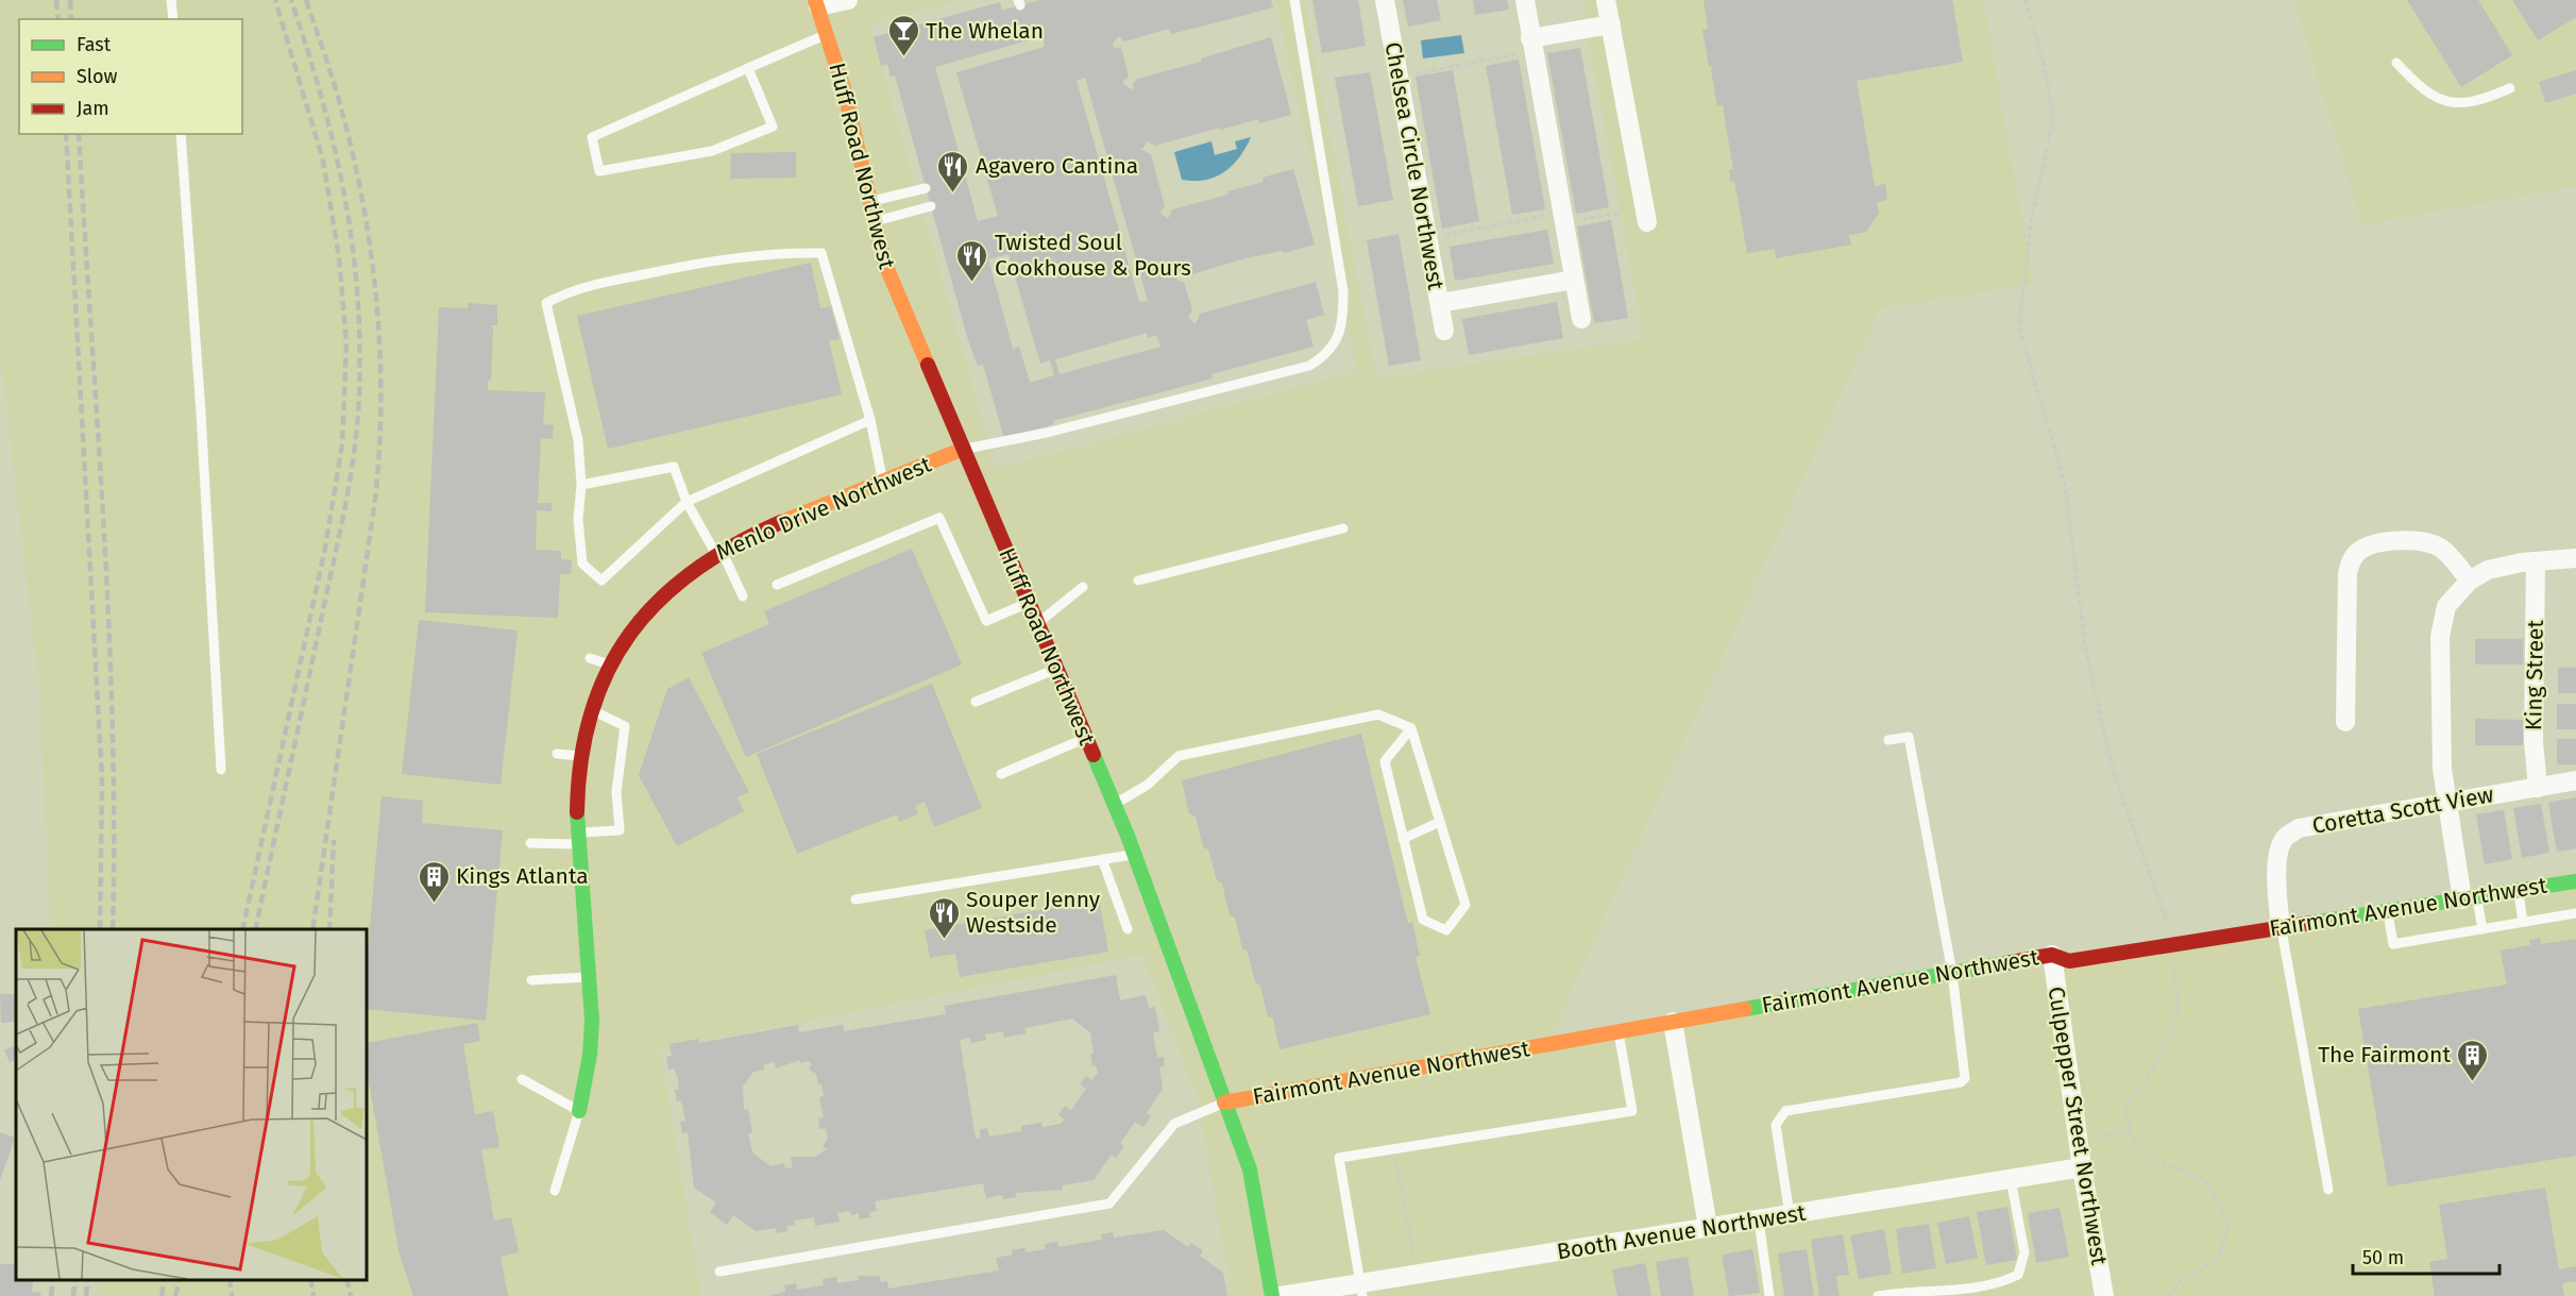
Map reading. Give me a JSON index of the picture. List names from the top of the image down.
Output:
{
  "streets": {
    "street": [
      "Huff Road Northwest",
      "Chelsea Circle Northwest",
      "Menlo Drive Northwest",
      "King Street",
      "Coretta Scott View",
      "Fairmont Avenue Northwest",
      "Culpepper Street Northwest",
      "Booth Avenue Northwest"
    ]
  },
  "crossings": [
    ["Huff Road Northwest", "Menlo Drive Northwest"],
    ["Huff Road Northwest", "Fairmont Avenue Northwest"],
    ["King Street", "Coretta Scott View"],
    ["Coretta Scott View", "Fairmont Avenue Northwest"],
    ["Fairmont Avenue Northwest", "Culpepper Street Northwest"],
    ["Culpepper Street Northwest", "Booth Avenue Northwest"]
  ],
  "places": {
    "bar": ["The Whelan"],
    "restaurant": ["Agavero Cantina", "Twisted Soul Cookhouse & Pours", "Souper Jenny Westside"],
    "building": ["Kings Atlanta", "The Fairmont"]
  },
  "legend": ["Fast", "Slow", "Jam"],
  "scale_bar": "50 m"
}
